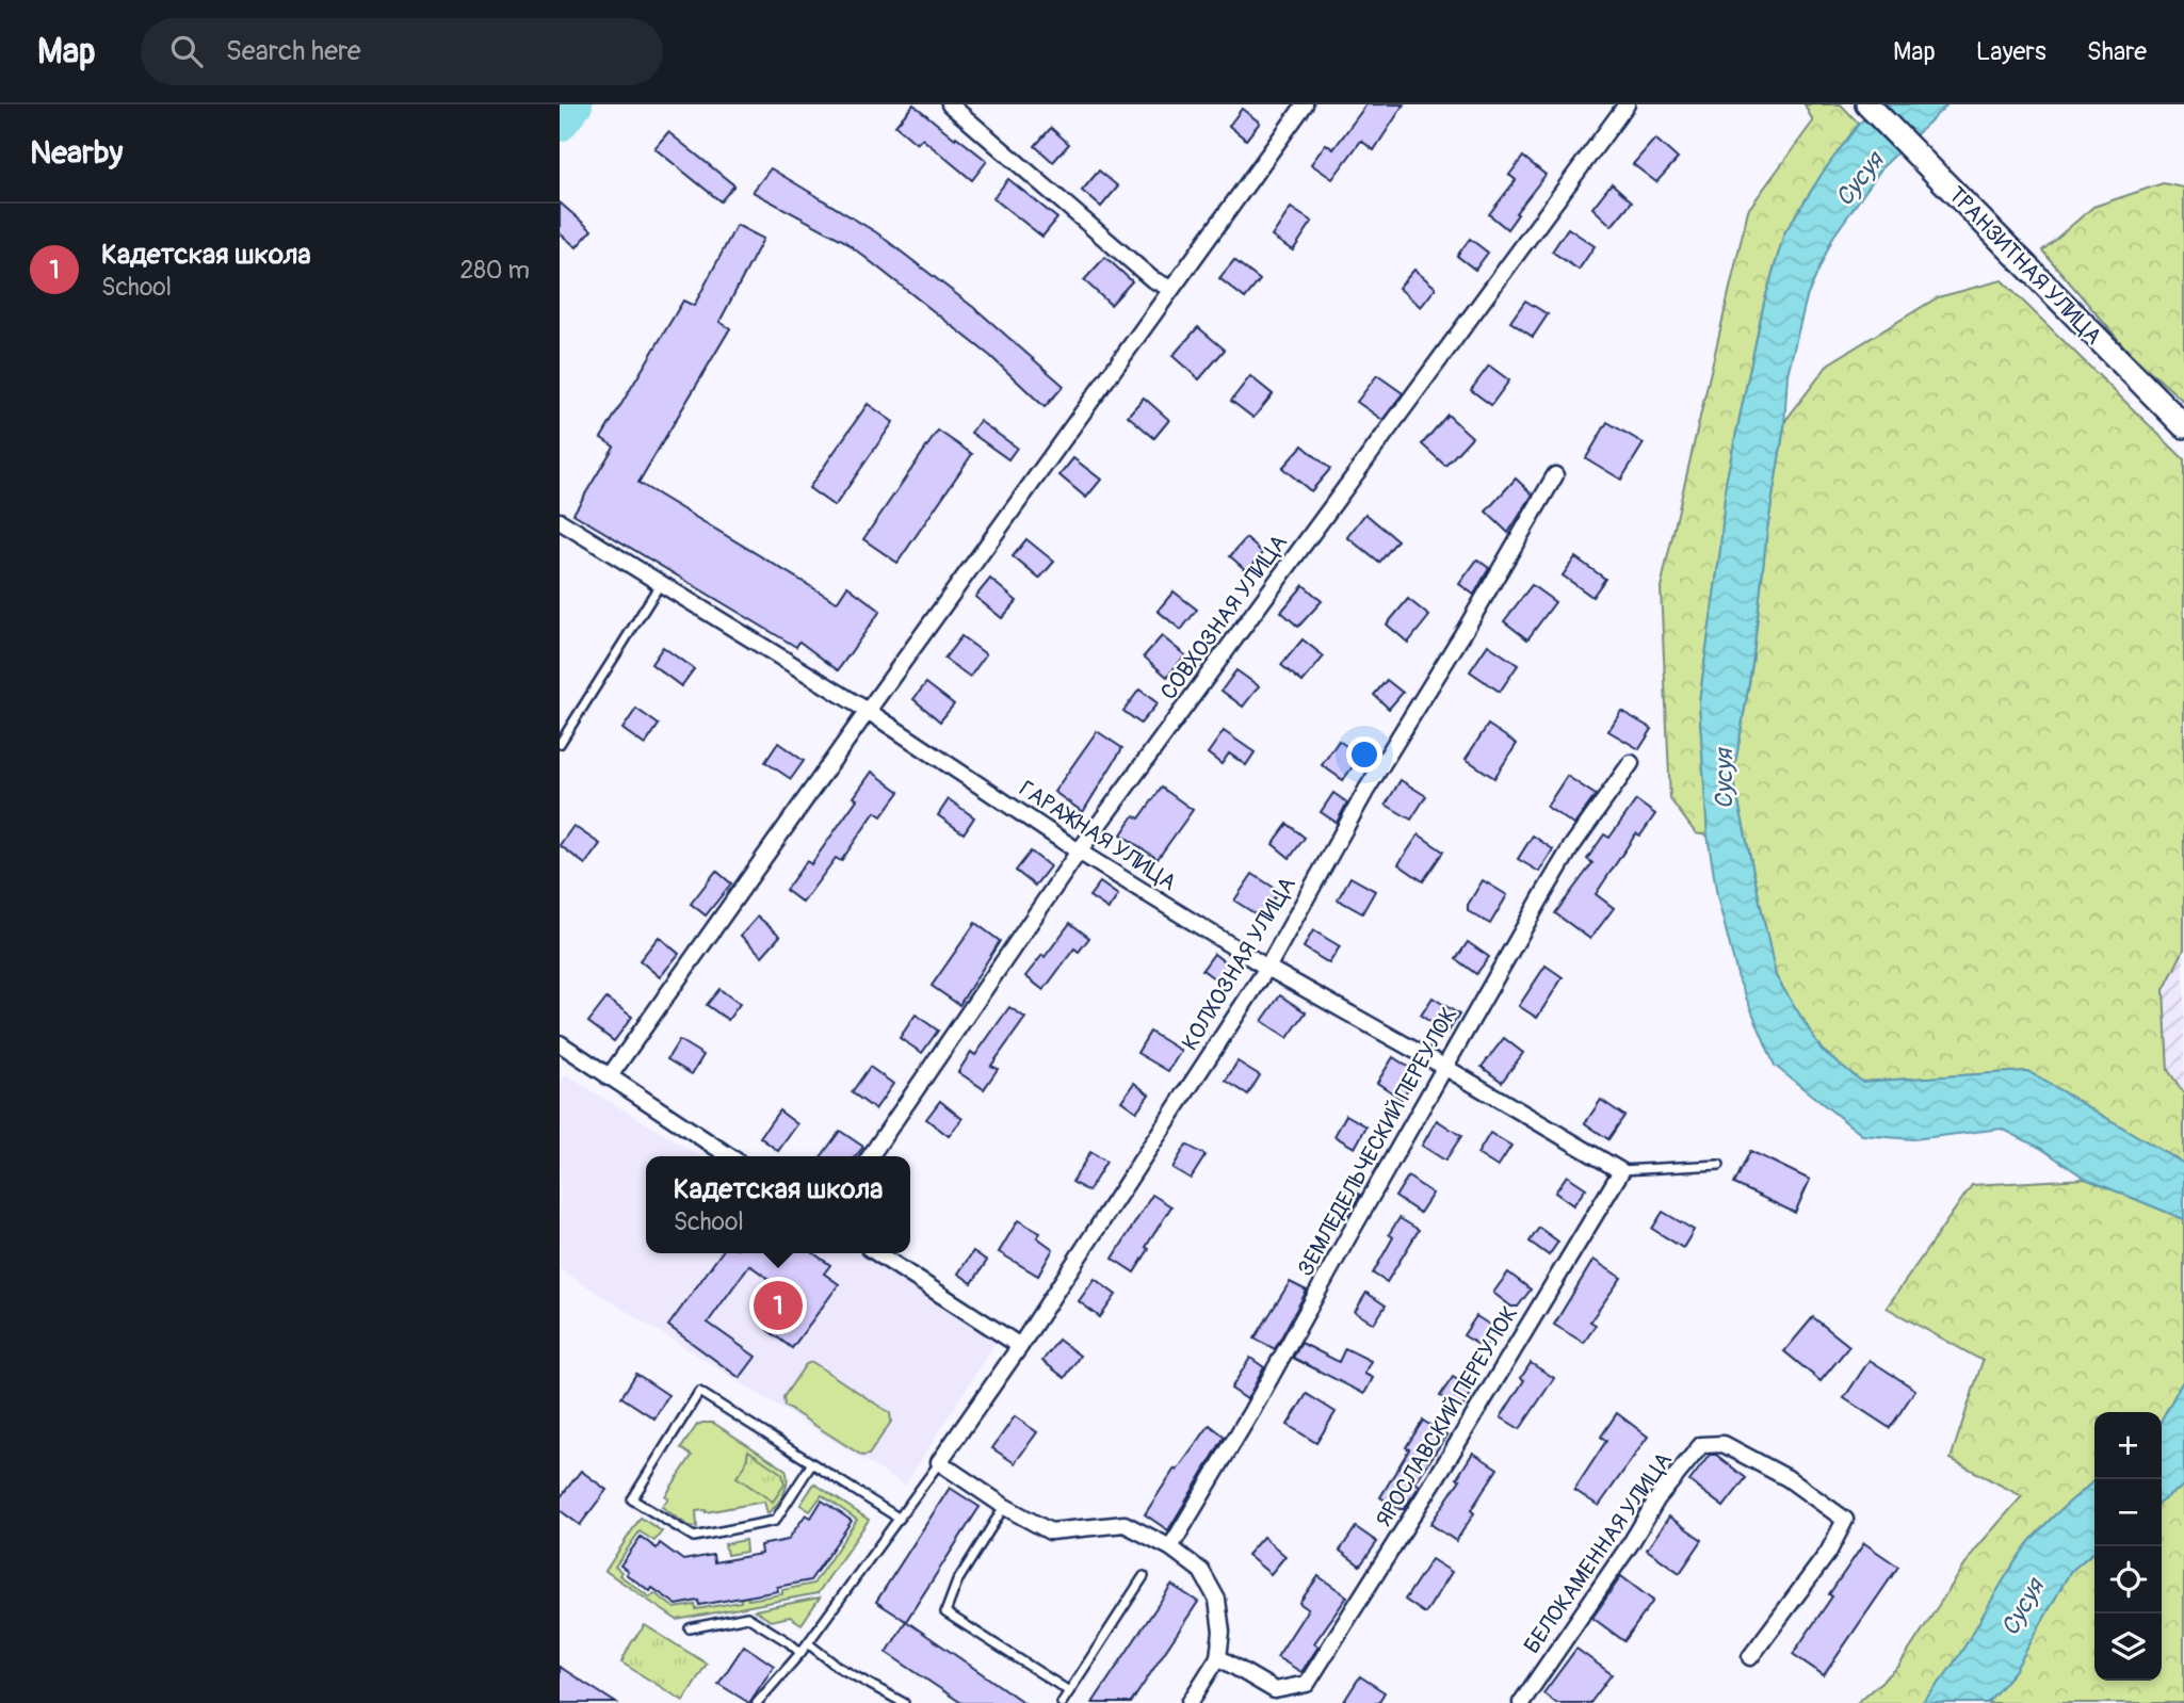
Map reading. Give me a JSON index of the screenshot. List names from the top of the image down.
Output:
{
  "streets": {
    "main road": ["ТРАНЗИТНАЯ УЛИЦА"],
    "street": [
      "СОВХОЗНАЯ УЛИЦА",
      "ГАРАЖНАЯ УЛИЦА",
      "КОЛХОЗНАЯ УЛИЦА",
      "ЗЕМЛЕДЕЛЬЧЕСКИЙ ПЕРЕУЛОК",
      "ЯРОСЛАВСКИЙ ПЕРЕУЛОК",
      "БЕЛОКАМЕННАЯ УЛИЦА"
    ]
  },
  "crossings": [
    ["СОВХОЗНАЯ УЛИЦА", "ГАРАЖНАЯ УЛИЦА"],
    ["ГАРАЖНАЯ УЛИЦА", "КОЛХОЗНАЯ УЛИЦА"],
    ["ГАРАЖНАЯ УЛИЦА", "ЗЕМЛЕДЕЛЬЧЕСКИЙ ПЕРЕУЛОК"],
    ["ГАРАЖНАЯ УЛИЦА", "ЯРОСЛАВСКИЙ ПЕРЕУЛОК"]
  ],
  "water": ["Сусуя"],
  "page": {
    "header": "Map",
    "search": "Search here",
    "nav": ["Map", "Layers", "Share"],
    "heading": "Nearby",
    "list": [
      {
        "mark": "1",
        "name": "Кадетская школа",
        "note": "School",
        "value": "280 m"
      }
    ],
    "popup": ["Кадетская школа", "School"],
    "pins": "1",
    "map_buttons": ["+", "−"]
  }
}
